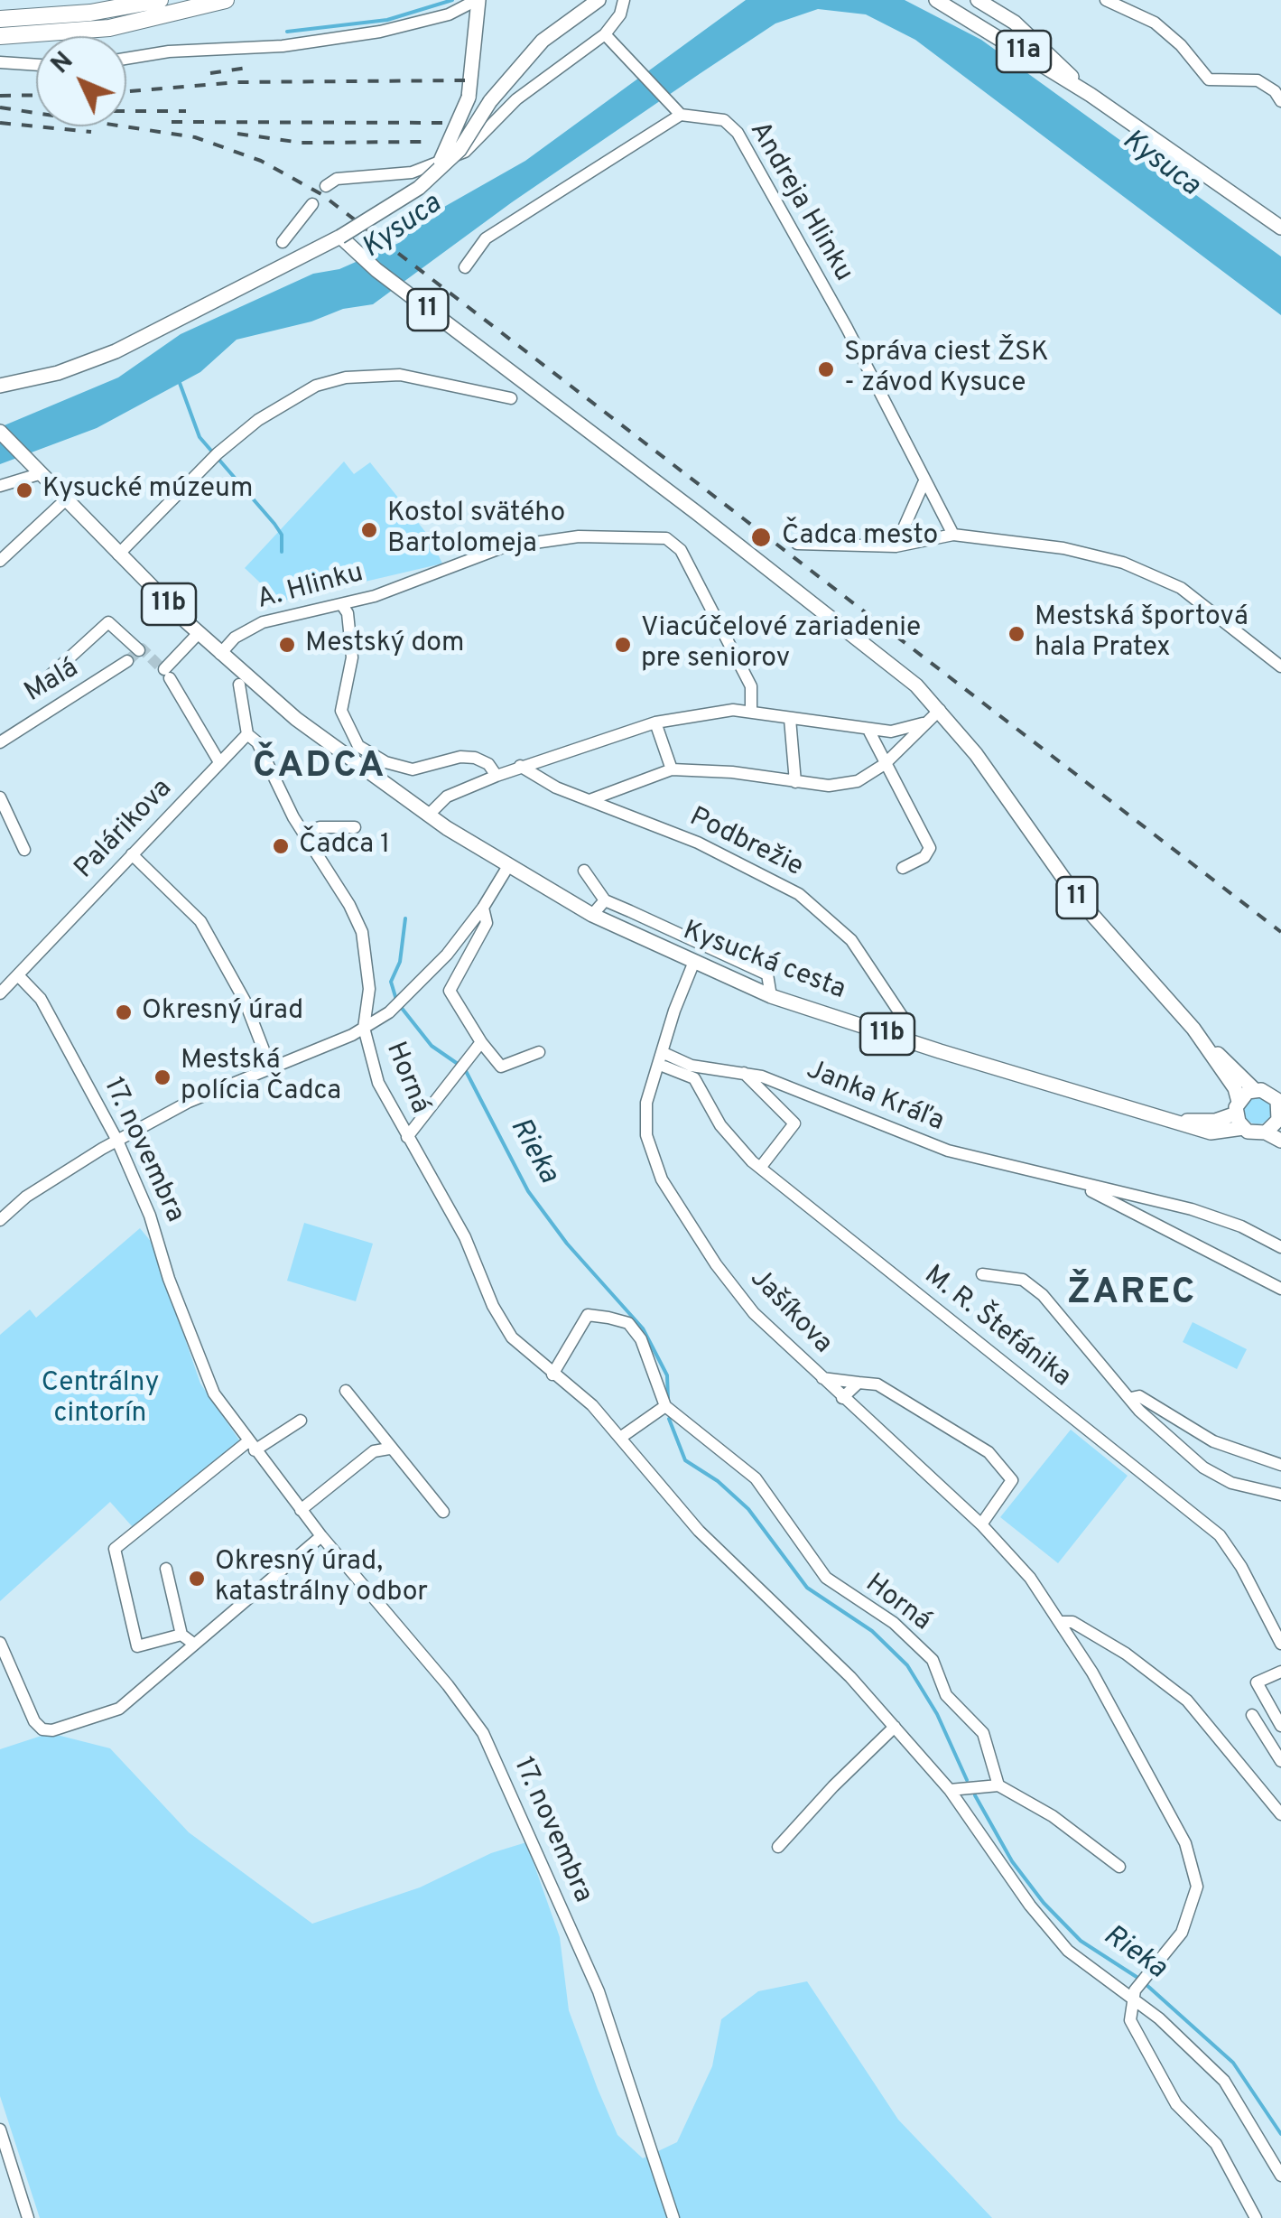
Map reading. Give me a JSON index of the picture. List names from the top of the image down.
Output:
{
  "streets": {
    "main road": [
      "11a",
      "11",
      "11b",
      "Kysucká cesta"
    ],
    "street": [
      "Andreja Hlinku",
      "A. Hlinku",
      "Malá",
      "Palárikova",
      "Podbrežie",
      "Horná",
      "Janka Kráľa",
      "17. novembra",
      "Jašíkova",
      "M. R. Štefánika"
    ]
  },
  "crossings": [
    ["11", "Kysucká cesta"],
    ["A. Hlinku", "11b"],
    ["11b", "Kysucká cesta"],
    ["Palárikova", "Horná"],
    ["Palárikova", "17. novembra"],
    ["Kysucká cesta", "Jašíkova"],
    ["Horná", "Jašíkova"],
    ["Janka Kráľa", "Jašíkova"]
  ],
  "districts": ["ČADCA", "ŽAREC"],
  "water": ["Kysuca", "Rieka"],
  "parks": ["Centrálny cintorín"],
  "places": [
    "Správa ciest ŽSK - závod Kysuce",
    "Kysucké múzeum",
    "Kostol svätého Bartolomeja",
    "Čadca mesto",
    "Mestská športová hala Pratex",
    "Mestský dom",
    "Viacúčelové zariadenie pre seniorov",
    "Čadca 1",
    "Okresný úrad",
    "Mestská polícia Čadca",
    "Okresný úrad, katastrálny odbor"
  ],
  "north": "top left"
}
